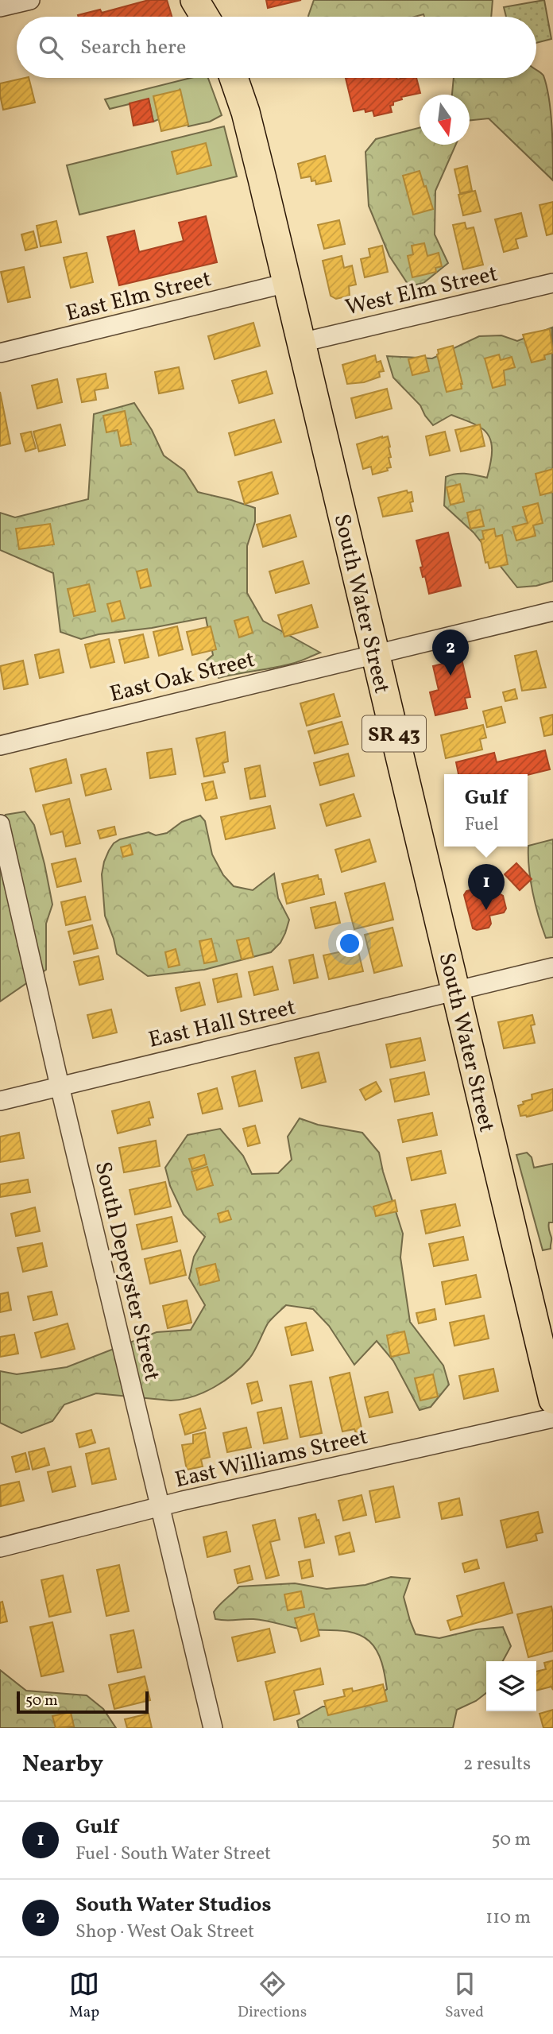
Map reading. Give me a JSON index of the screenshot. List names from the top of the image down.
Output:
{
  "streets": {
    "main road": ["South Water Street", "SR 43"],
    "street": [
      "West Elm Street",
      "East Elm Street",
      "East Oak Street",
      "East Hall Street",
      "South Depeyster Street",
      "East Williams Street"
    ]
  },
  "crossings": [
    ["West Elm Street", "South Water Street"],
    ["East Elm Street", "South Water Street"],
    ["South Water Street", "East Oak Street"],
    ["South Water Street", "East Hall Street"],
    ["East Hall Street", "South Depeyster Street"],
    ["South Depeyster Street", "East Williams Street"]
  ],
  "scale_bar": "50 m",
  "north": "bottom",
  "page": {
    "search": "Search here",
    "pins": ["2", "1"],
    "popup": ["Gulf", "Fuel"],
    "scale": "50 m",
    "heading": ["Nearby", "2 results"],
    "list": [
      {
        "mark": "1",
        "name": "Gulf",
        "note": "Fuel · South Water Street",
        "value": "50 m"
      },
      {
        "mark": "2",
        "name": "South Water Studios",
        "note": "Shop · West Oak Street",
        "value": "110 m"
      }
    ],
    "nav": ["Map", "Directions", "Saved"]
  }
}
